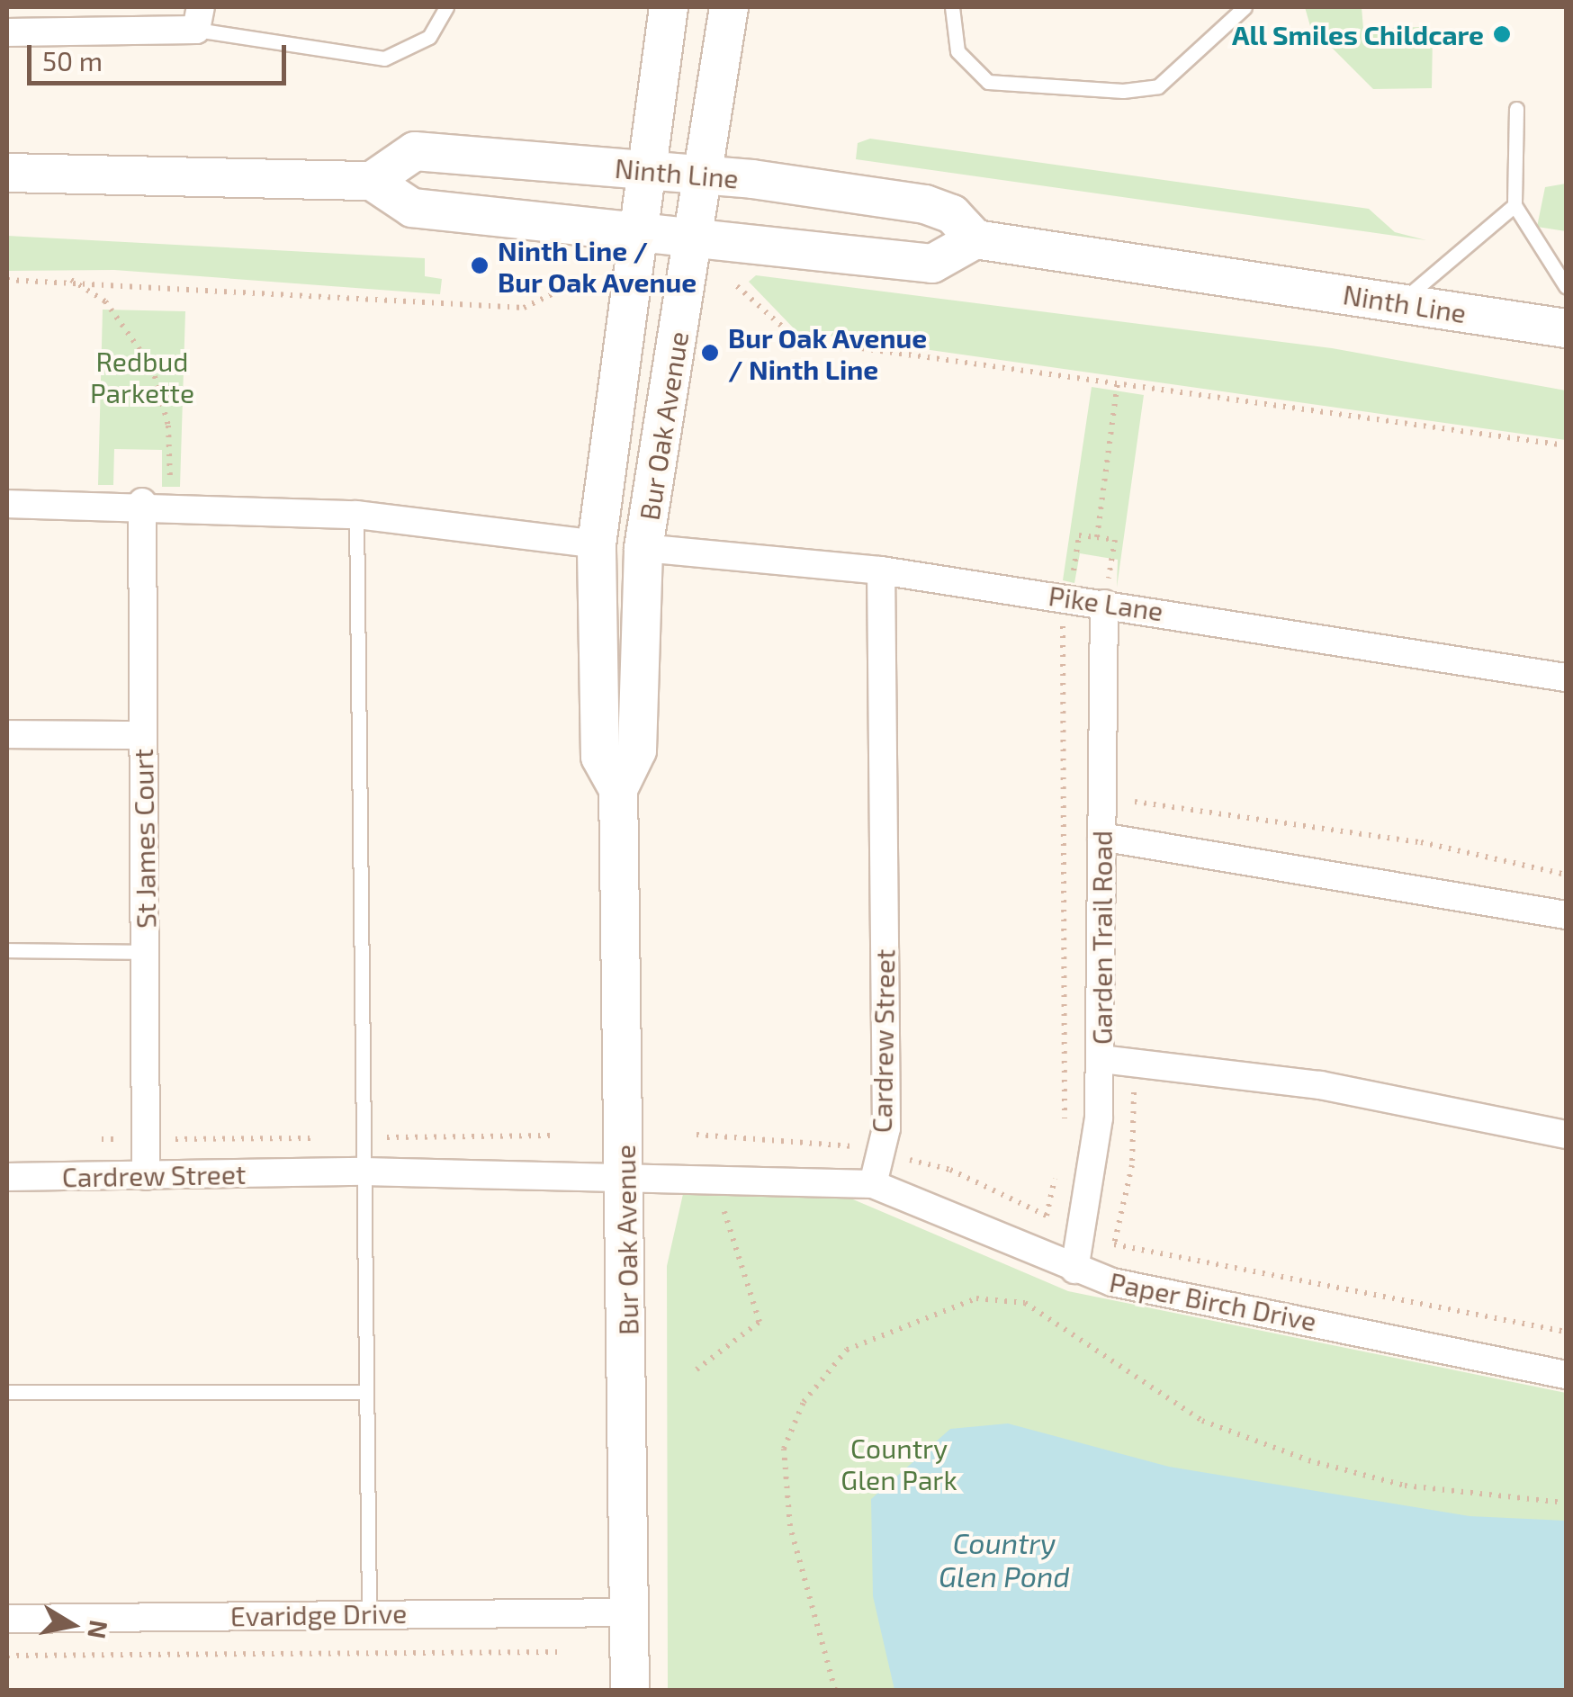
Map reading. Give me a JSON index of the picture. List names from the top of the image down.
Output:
{
  "streets": {
    "street": [
      "Ninth Line",
      "Bur Oak Avenue",
      "Pike Lane",
      "St James Court",
      "Garden Trail Road",
      "Cardrew Street",
      "Paper Birch Drive",
      "Evaridge Drive"
    ]
  },
  "crossings": [
    ["Ninth Line", "Bur Oak Avenue"],
    ["Bur Oak Avenue", "Pike Lane"],
    ["Bur Oak Avenue", "Cardrew Street"],
    ["Bur Oak Avenue", "Evaridge Drive"],
    ["Pike Lane", "Garden Trail Road"],
    ["Pike Lane", "Cardrew Street"],
    ["St James Court", "Cardrew Street"],
    ["Garden Trail Road", "Paper Birch Drive"],
    ["Cardrew Street", "Paper Birch Drive"]
  ],
  "water": ["Country Glen Pond"],
  "parks": ["Redbud Parkette", "Country Glen Park"],
  "places": ["All Smiles Childcare", "Ninth Line / Bur Oak Avenue", "Bur Oak Avenue / Ninth Line"],
  "scale_bar": "50 m",
  "north": "right"
}
